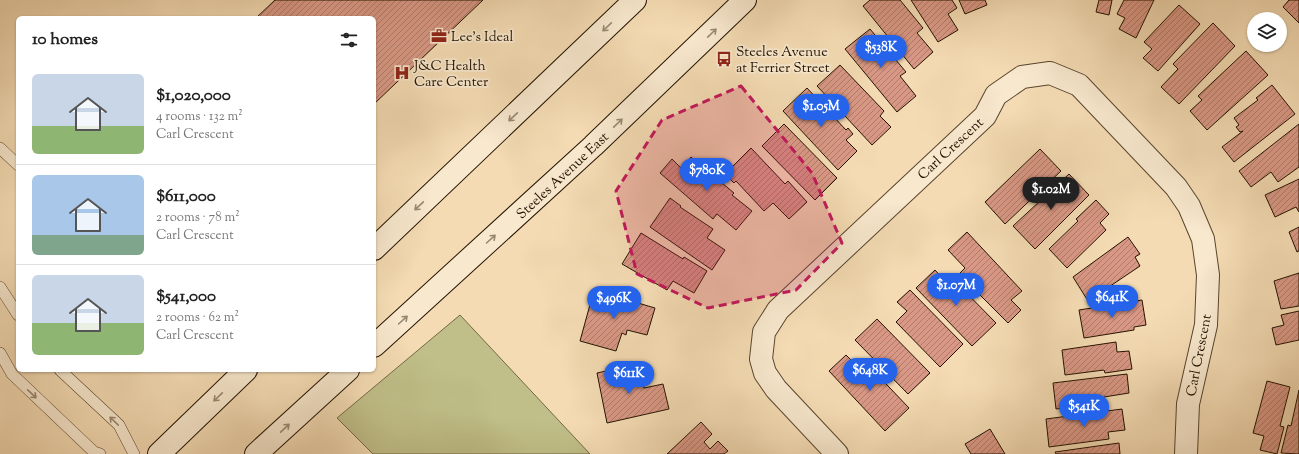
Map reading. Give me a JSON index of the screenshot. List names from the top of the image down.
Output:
{
  "streets": {
    "main road": ["Carl Crescent", "Steeles Avenue East"]
  },
  "places": {
    "office": ["Lee’s Ideal"],
    "bus stop": ["Steeles Avenue at Ferrier Street"],
    "hospital": ["J&C Health Care Center"]
  },
  "page": {
    "heading": "10 homes",
    "price": [
      "$538K",
      "$1.05M",
      "$780K",
      "$1.02M",
      "$1.07M",
      "$641K",
      "$496K",
      "$648K",
      "$611K",
      "$541K"
    ],
    "list": [
      {
        "name": "$1,020,000",
        "note": "4 rooms · 132 m² · Carl Crescent"
      },
      {
        "name": "$611,000",
        "note": "2 rooms · 78 m² · Carl Crescent"
      },
      {
        "name": "$541,000",
        "note": "2 rooms · 62 m² · Carl Crescent"
      }
    ]
  }
}
